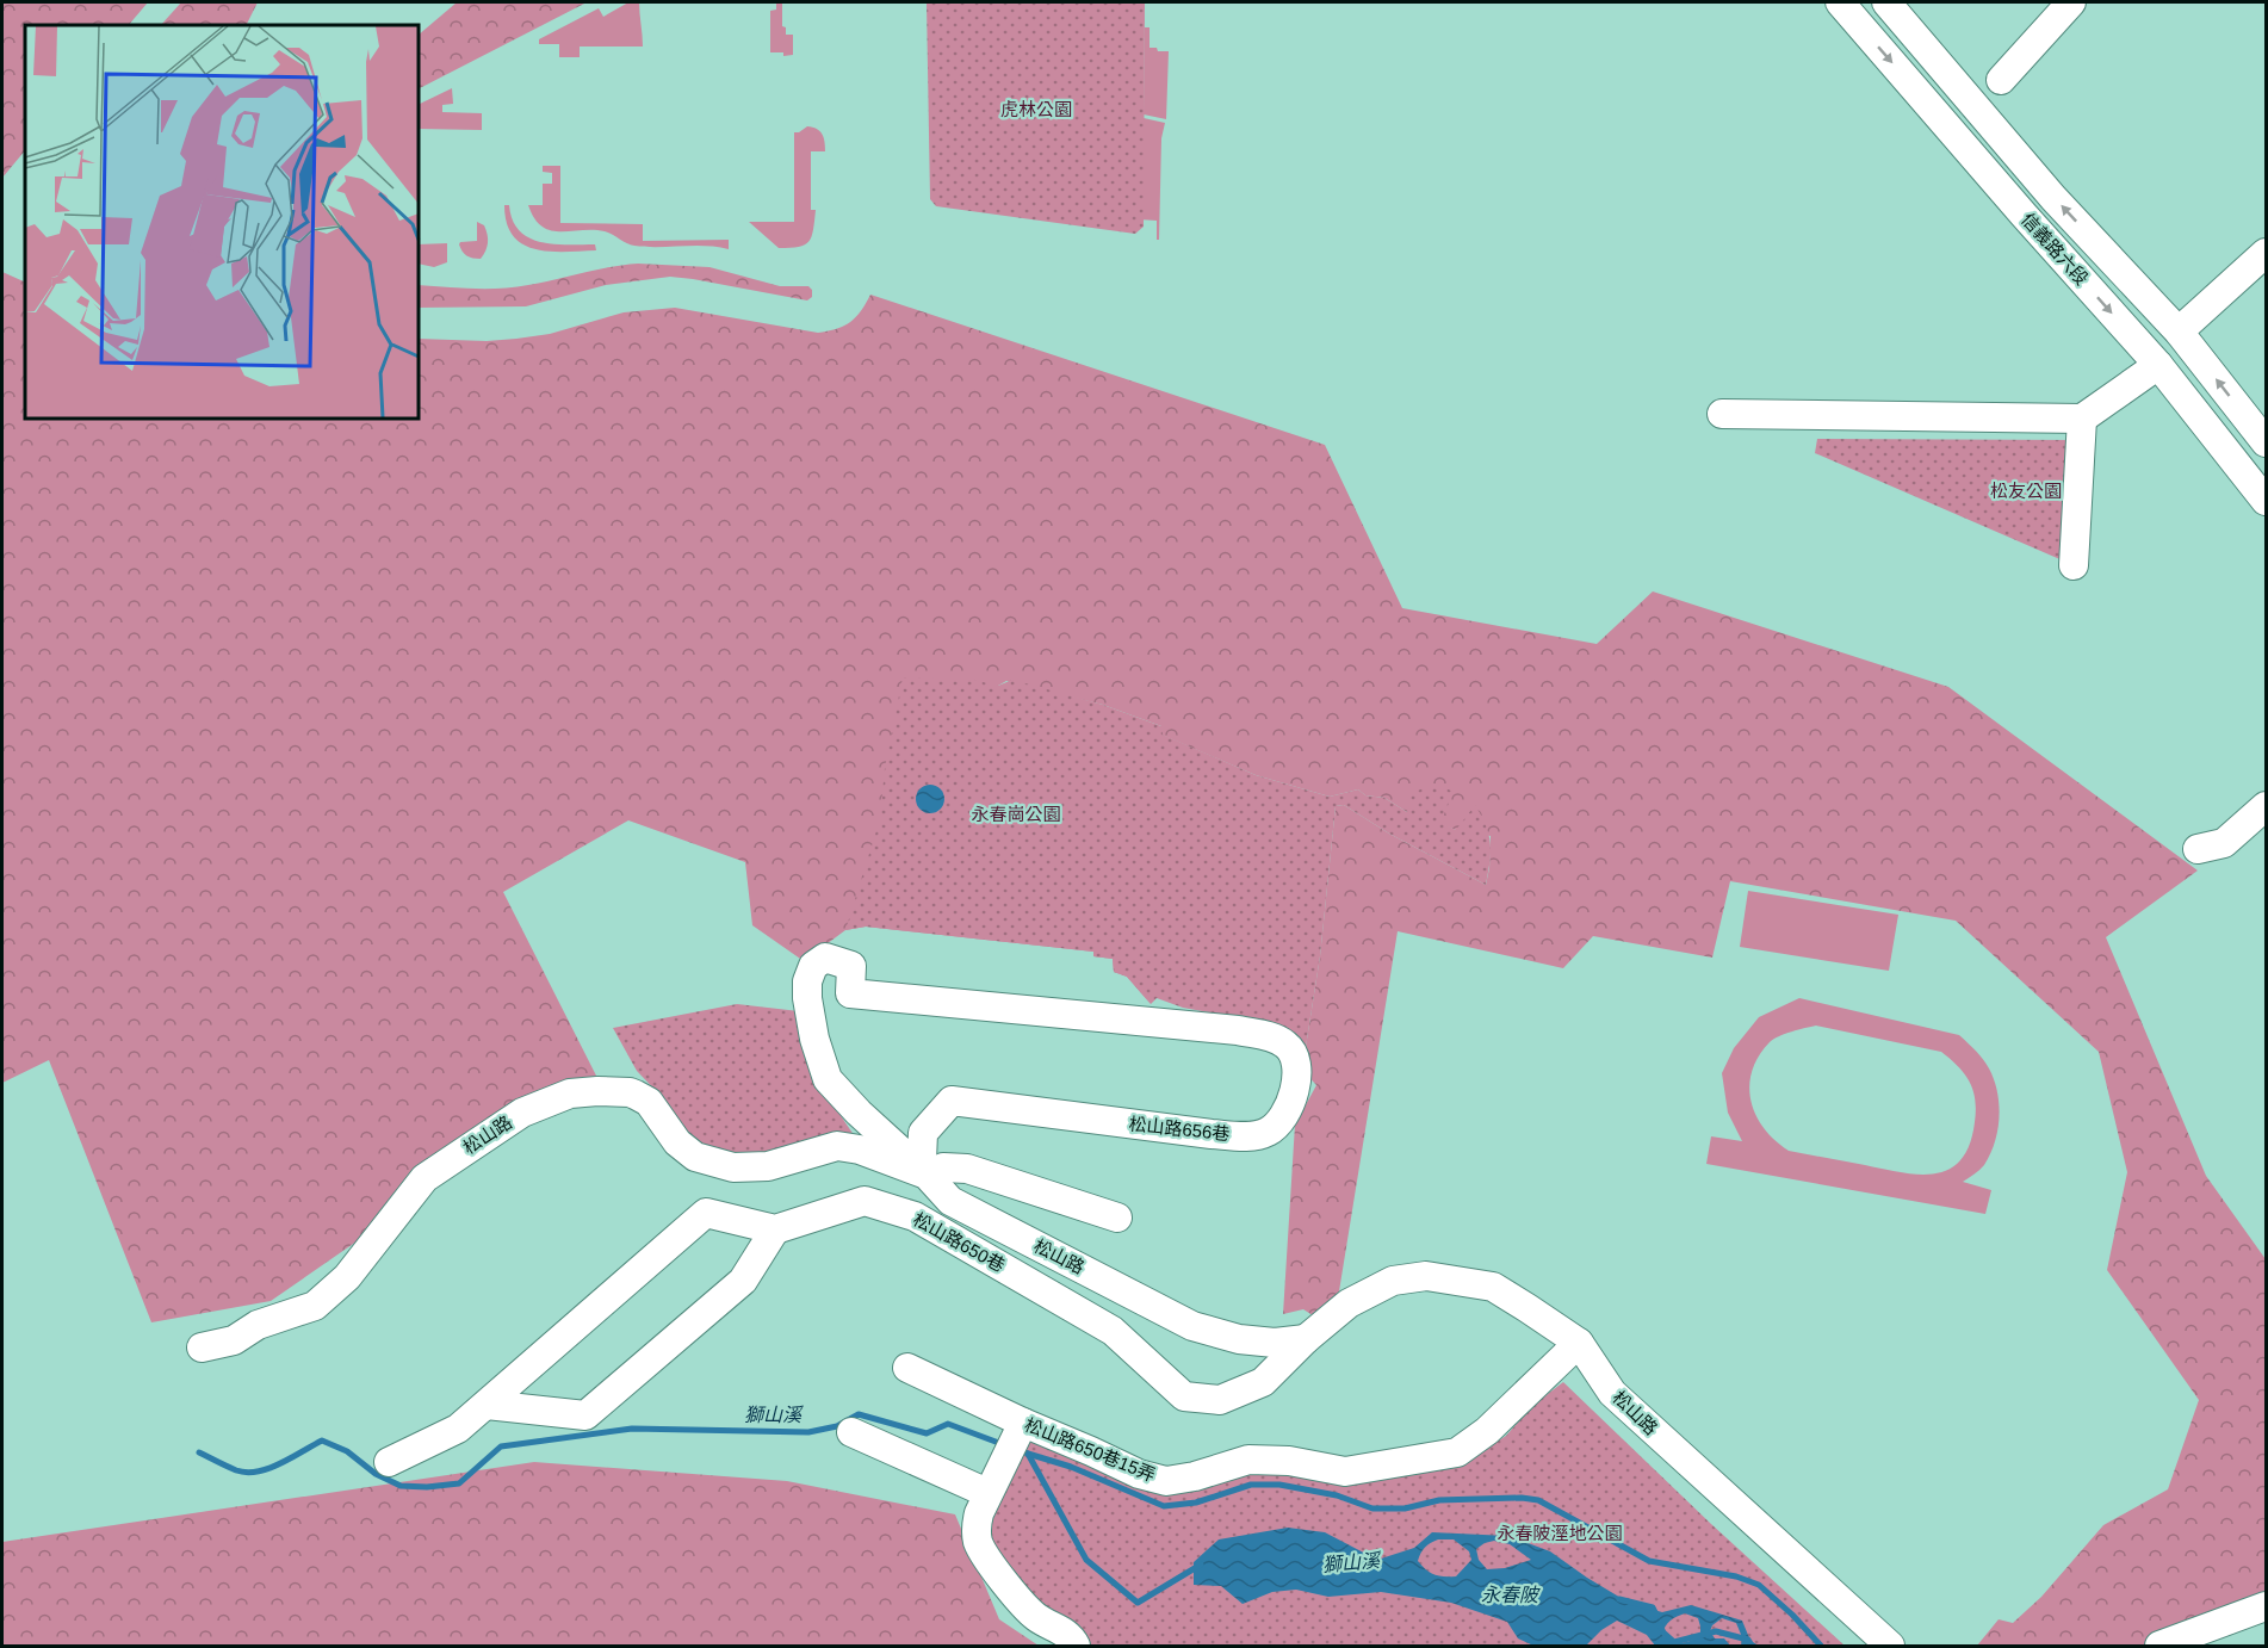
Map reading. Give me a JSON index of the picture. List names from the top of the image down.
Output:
{
  "streets": {
    "street": [
      "信義路六段",
      "松山路656巷",
      "松山路",
      "松山路650巷",
      "松山路650巷15弄"
    ]
  },
  "crossings": [
    ["松山路656巷", "松山路"],
    ["松山路", "松山路650巷"],
    ["松山路", "松山路650巷15弄"]
  ],
  "water": ["獅山溪", "永春陂"],
  "parks": [
    "虎林公園",
    "松友公園",
    "永春崗公園",
    "永春陂溼地公園"
  ]
}
